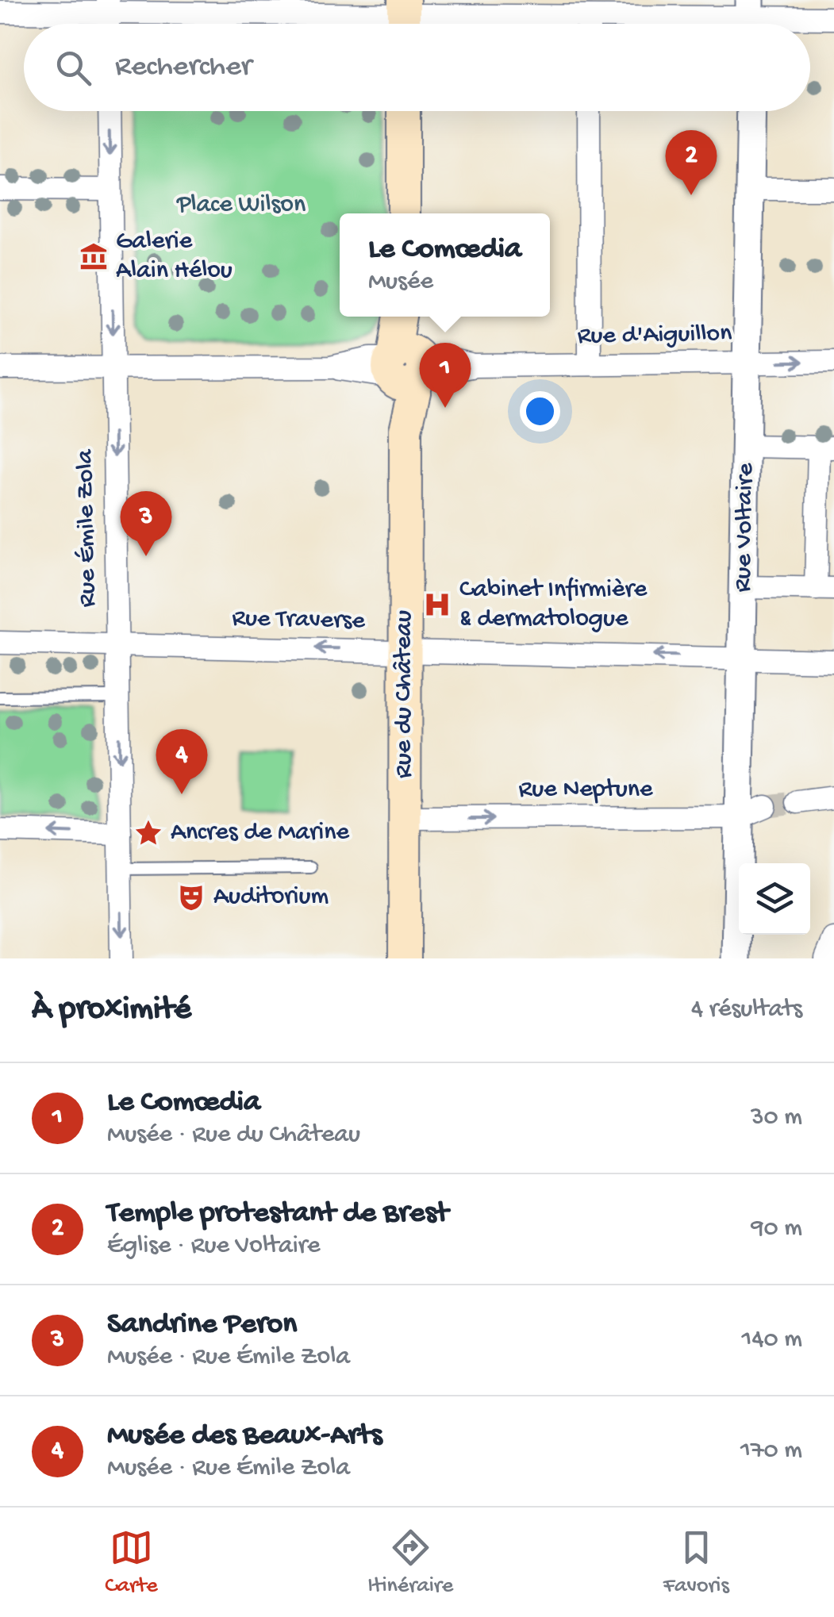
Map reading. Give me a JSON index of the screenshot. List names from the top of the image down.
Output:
{
  "streets": {
    "main road": ["Rue du Château"],
    "street": [
      "Rue d'Aiguillon",
      "Rue Voltaire",
      "Rue Émile Zola",
      "Rue Traverse",
      "Rue Neptune"
    ]
  },
  "crossings": [
    ["Rue d'Aiguillon", "Rue Voltaire"],
    ["Rue d'Aiguillon", "Rue Émile Zola"],
    ["Rue d'Aiguillon", "Rue du Château"],
    ["Rue Voltaire", "Rue Traverse"],
    ["Rue Voltaire", "Rue Neptune"],
    ["Rue Émile Zola", "Rue Traverse"],
    ["Rue Traverse", "Rue du Château"],
    ["Rue du Château", "Rue Neptune"]
  ],
  "one_way": ["Rue Émile Zola", "Rue Traverse", "Rue Neptune"],
  "parks": ["Place Wilson"],
  "places": {
    "museum": ["Galerie Alain Hélou"],
    "hospital": ["Cabinet Infirmière & dermatologue"],
    "place": ["Ancres de Marine"],
    "theatre": ["Auditorium"]
  },
  "page": {
    "search": "Rechercher",
    "pins": [
      "2",
      "1",
      "3",
      "4"
    ],
    "popup": ["Le Comœdia", "Musée"],
    "heading": ["À proximité", "4 résultats"],
    "list": [
      {
        "mark": "1",
        "name": "Le Comœdia",
        "note": "Musée · Rue du Château",
        "value": "30 m"
      },
      {
        "mark": "2",
        "name": "Temple protestant de Brest",
        "note": "Église · Rue Voltaire",
        "value": "90 m"
      },
      {
        "mark": "3",
        "name": "Sandrine Peron",
        "note": "Musée · Rue Émile Zola",
        "value": "140 m"
      },
      {
        "mark": "4",
        "name": "Musée des Beaux-Arts",
        "note": "Musée · Rue Émile Zola",
        "value": "170 m"
      }
    ],
    "nav": ["Carte", "Itinéraire", "Favoris"]
  }
}
